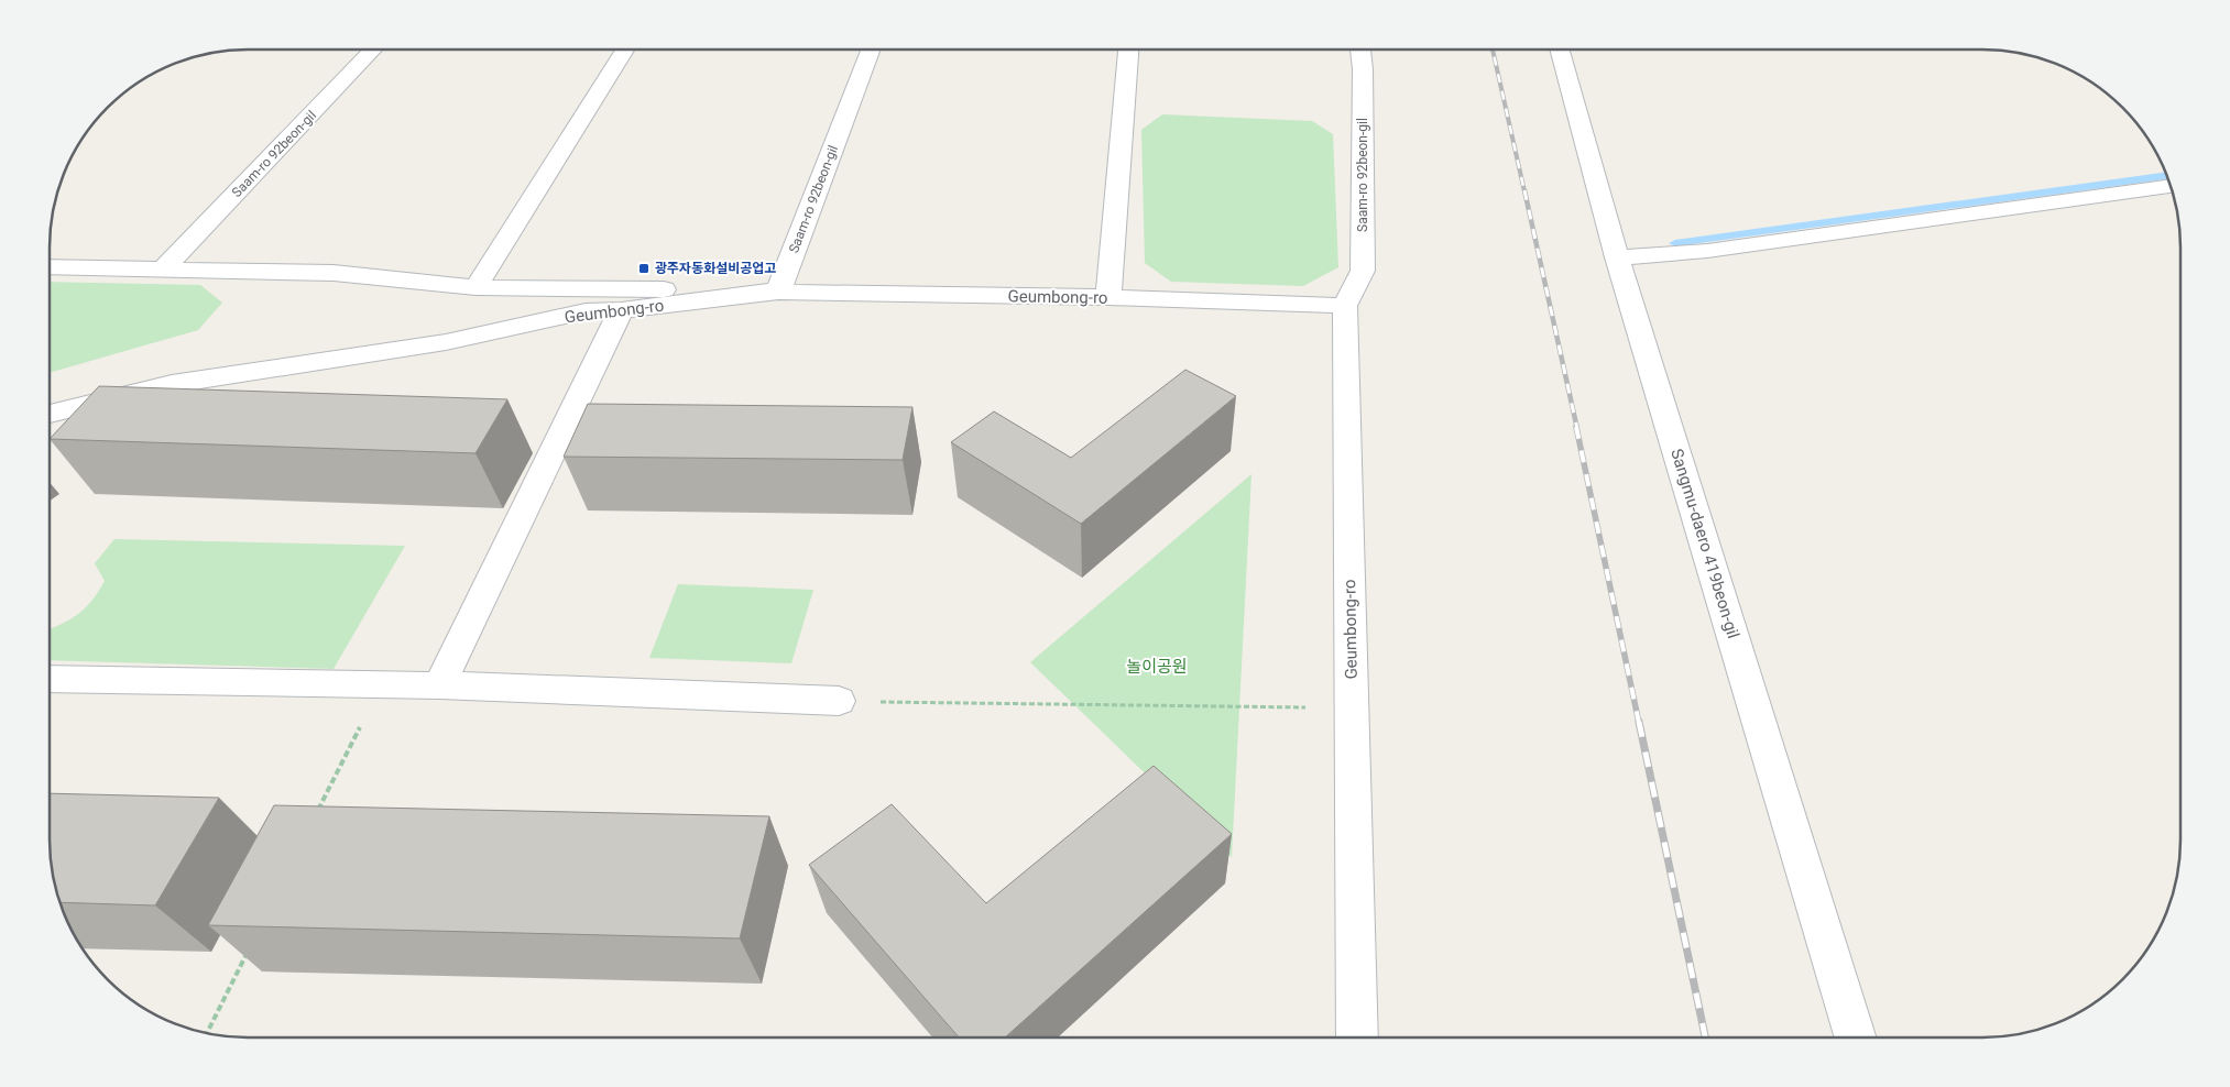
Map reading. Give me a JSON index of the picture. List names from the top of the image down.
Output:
{
  "streets": {
    "street": ["Saam-ro 92beon-gil", "Geumbong-ro", "Sangmu-daero 419beon-gil"]
  },
  "crossings": [
    ["Saam-ro 92beon-gil", "Geumbong-ro"]
  ],
  "parks": ["놀이공원"],
  "places": {
    "transit": ["광주자동화설비공업고"]
  }
}
